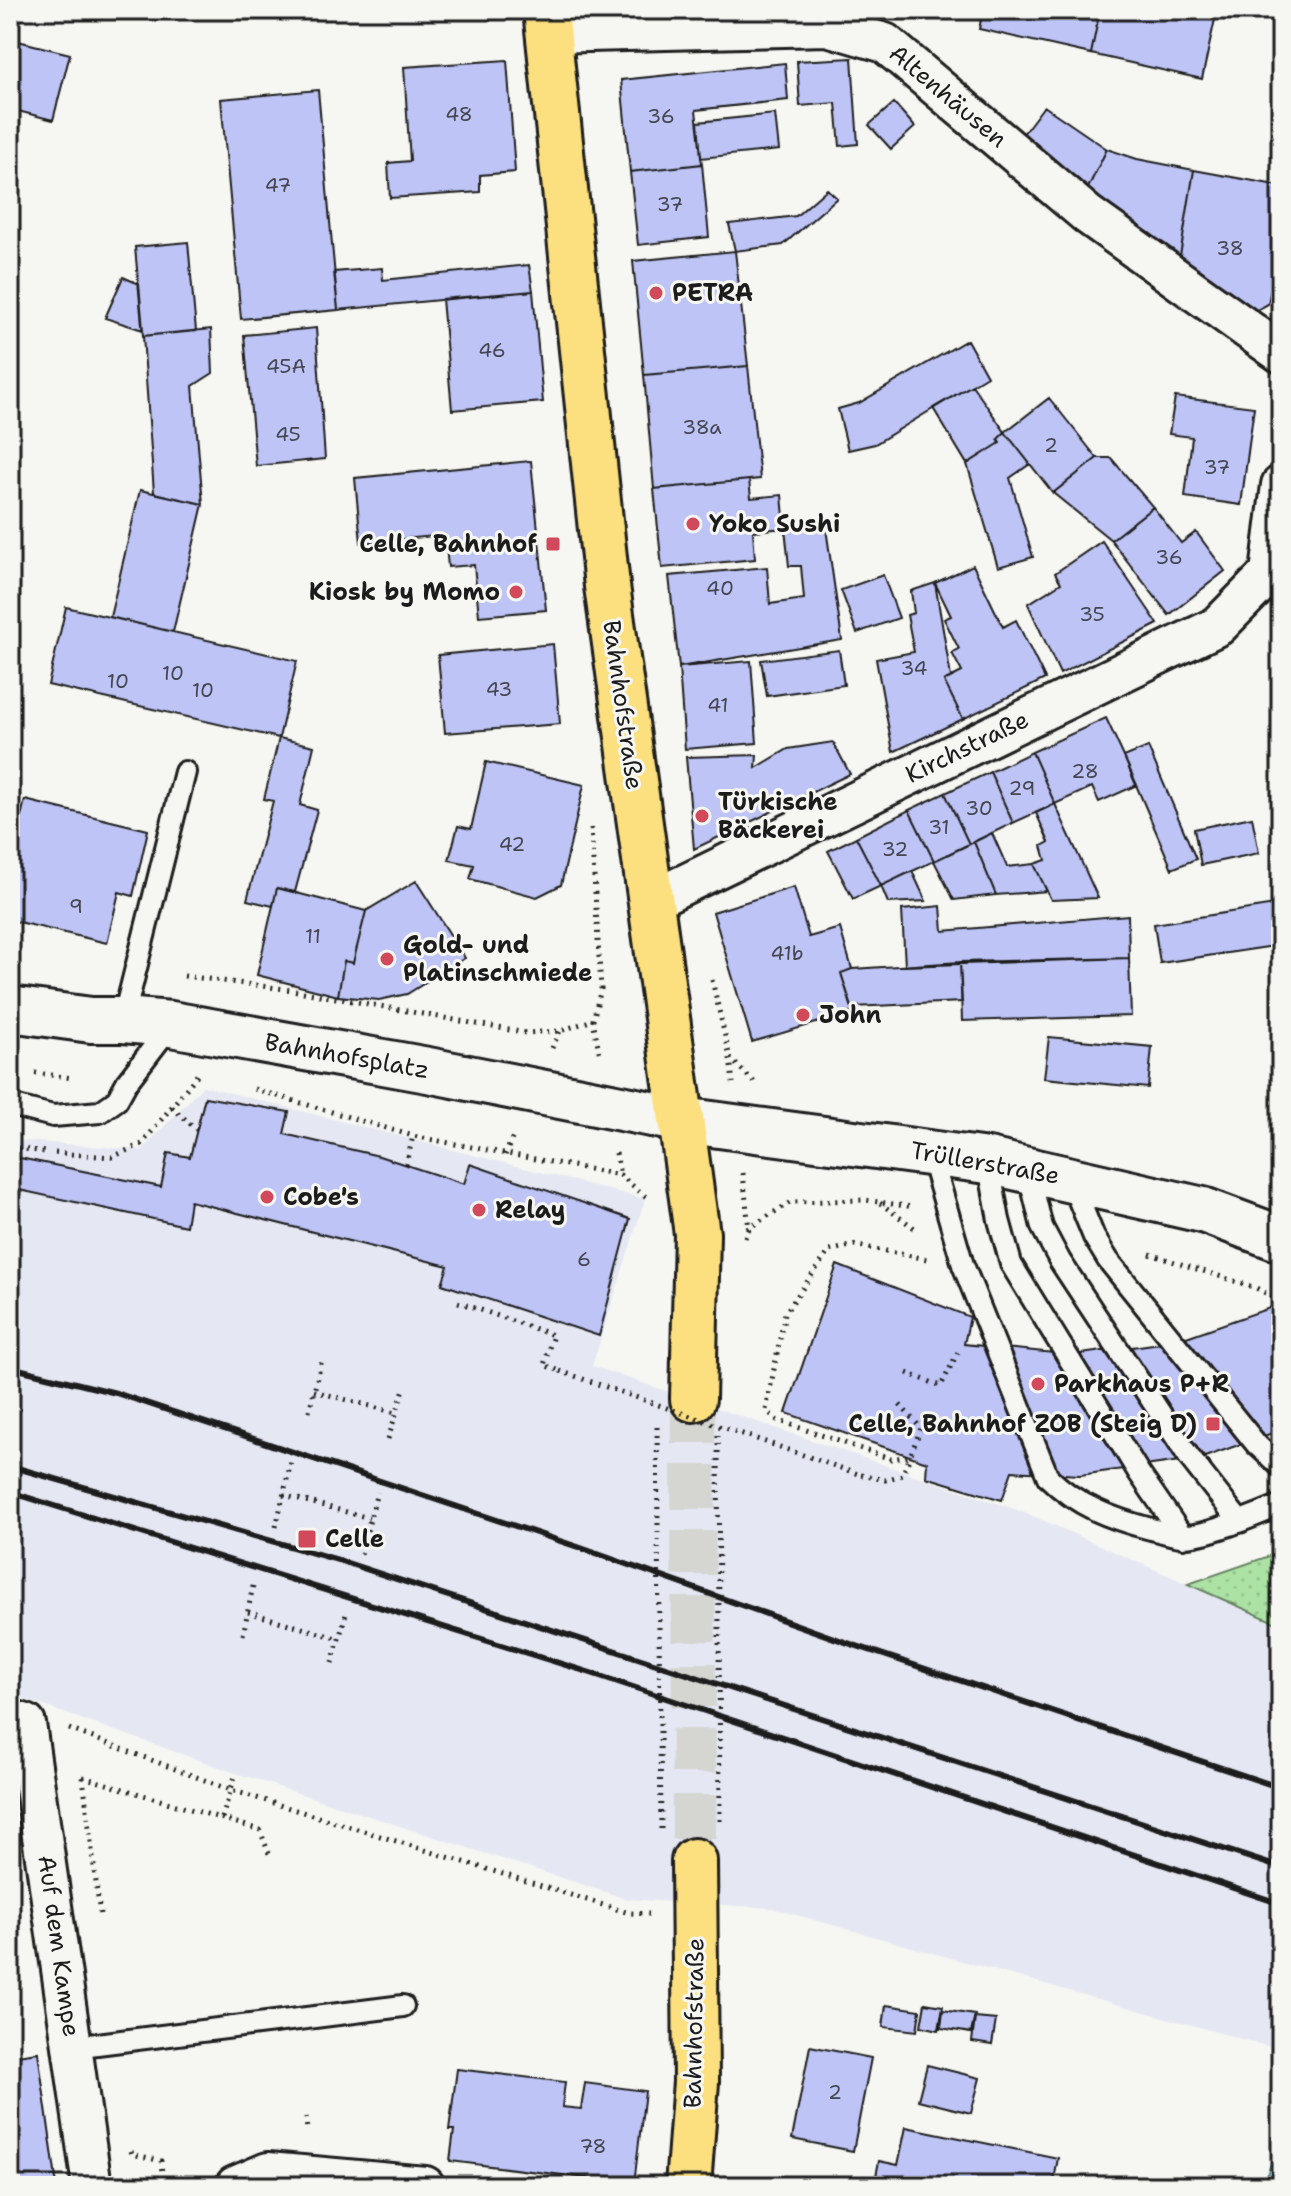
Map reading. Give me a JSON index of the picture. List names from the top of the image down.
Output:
{
  "streets": {
    "main road": ["Bahnhofstraße"],
    "street": [
      "Altenhäusen",
      "Kirchstraße",
      "Bahnhofsplatz",
      "Trüllerstraße",
      "Auf dem Kampe"
    ]
  },
  "crossings": [
    ["Altenhäusen", "Bahnhofstraße"],
    ["Bahnhofstraße", "Kirchstraße"],
    ["Bahnhofstraße", "Bahnhofsplatz"],
    ["Bahnhofstraße", "Trüllerstraße"],
    ["Bahnhofsplatz", "Trüllerstraße"]
  ],
  "places": {
    "other": [
      "PETRA",
      "Yoko Sushi",
      "Kiosk by Momo",
      "Türkische Bäckerei",
      "Gold- und Platinschmiede",
      "John",
      "Cobe's",
      "Relay",
      "Parkhaus P+R"
    ],
    "transit": ["Celle, Bahnhof", "Celle, Bahnhof ZOB (Steig D)", "Celle"]
  },
  "house_numbers": [
    "48",
    "36",
    "47",
    "37",
    "38",
    "46",
    "45A",
    "38a",
    "45",
    "2",
    "37",
    "36",
    "40",
    "35",
    "34",
    "10",
    "10",
    "43",
    "10",
    "41",
    "28",
    "29",
    "30",
    "31",
    "42",
    "32",
    "9",
    "11",
    "41b",
    "6",
    "2",
    "78"
  ]
}
